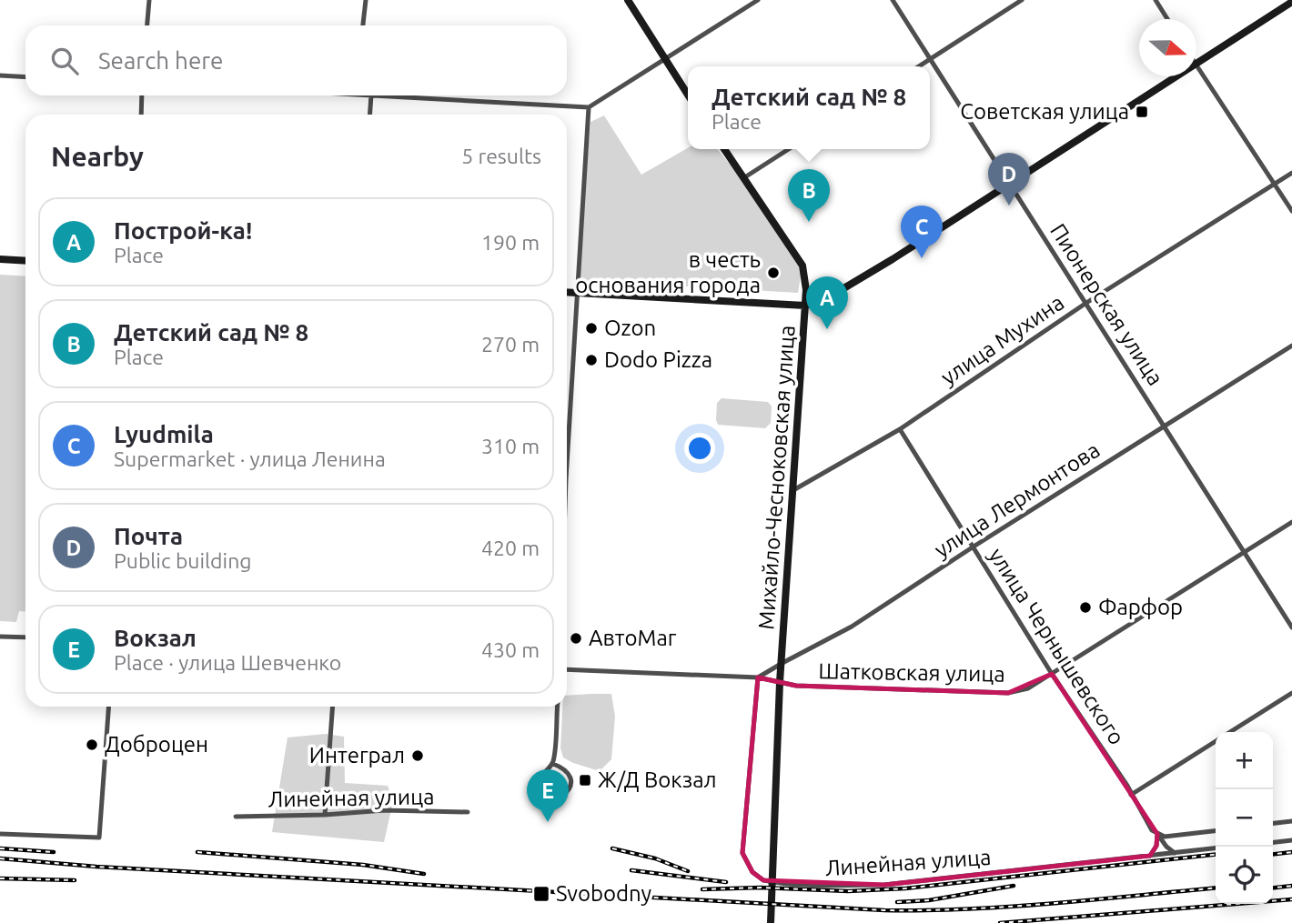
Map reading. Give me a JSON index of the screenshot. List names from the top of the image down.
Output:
{
  "streets": {
    "main road": ["Михайло-Чесноковская улица"],
    "street": [
      "Пионерская улица",
      "улица Мухина",
      "улица Лермонтова",
      "улица Чернышевского",
      "Шатковская улица",
      "Линейная улица"
    ]
  },
  "crossings": [
    ["Пионерская улица", "улица Мухина"],
    ["Пионерская улица", "улица Лермонтова"],
    ["Пионерская улица", "Шатковская улица"],
    ["улица Мухина", "Михайло-Чесноковская улица"],
    ["улица Мухина", "улица Чернышевского"],
    ["Михайло-Чесноковская улица", "улица Лермонтова"],
    ["Михайло-Чесноковская улица", "Шатковская улица"],
    ["улица Лермонтова", "улица Чернышевского"],
    ["улица Лермонтова", "Шатковская улица"],
    ["улица Лермонтова", "Линейная улица"],
    ["улица Чернышевского", "Шатковская улица"],
    ["Шатковская улица", "Линейная улица"]
  ],
  "places": {
    "transit": ["Советская улица", "Ж/Д Вокзал", "Svobodny"],
    "other": [
      "в честь основания города",
      "Ozon",
      "Dodo Pizza",
      "Фарфор",
      "АвтоМаг",
      "Доброцен",
      "Интеграл"
    ]
  },
  "north": "right",
  "page": {
    "search": "Search here",
    "popup": ["Детский сад № 8", "Place"],
    "heading": ["Nearby", "5 results"],
    "pins": [
      "D",
      "B",
      "C",
      "A",
      "E"
    ],
    "list": [
      {
        "mark": "A",
        "name": "Построй-ка!",
        "note": "Place",
        "value": "190 m"
      },
      {
        "mark": "B",
        "name": "Детский сад № 8",
        "note": "Place",
        "value": "270 m"
      },
      {
        "mark": "C",
        "name": "Lyudmila",
        "note": "Supermarket · улица Ленина",
        "value": "310 m"
      },
      {
        "mark": "D",
        "name": "Почта",
        "note": "Public building",
        "value": "420 m"
      },
      {
        "mark": "E",
        "name": "Вокзал",
        "note": "Place · улица Шевченко",
        "value": "430 m"
      }
    ],
    "map_buttons": ["+", "−"]
  }
}
